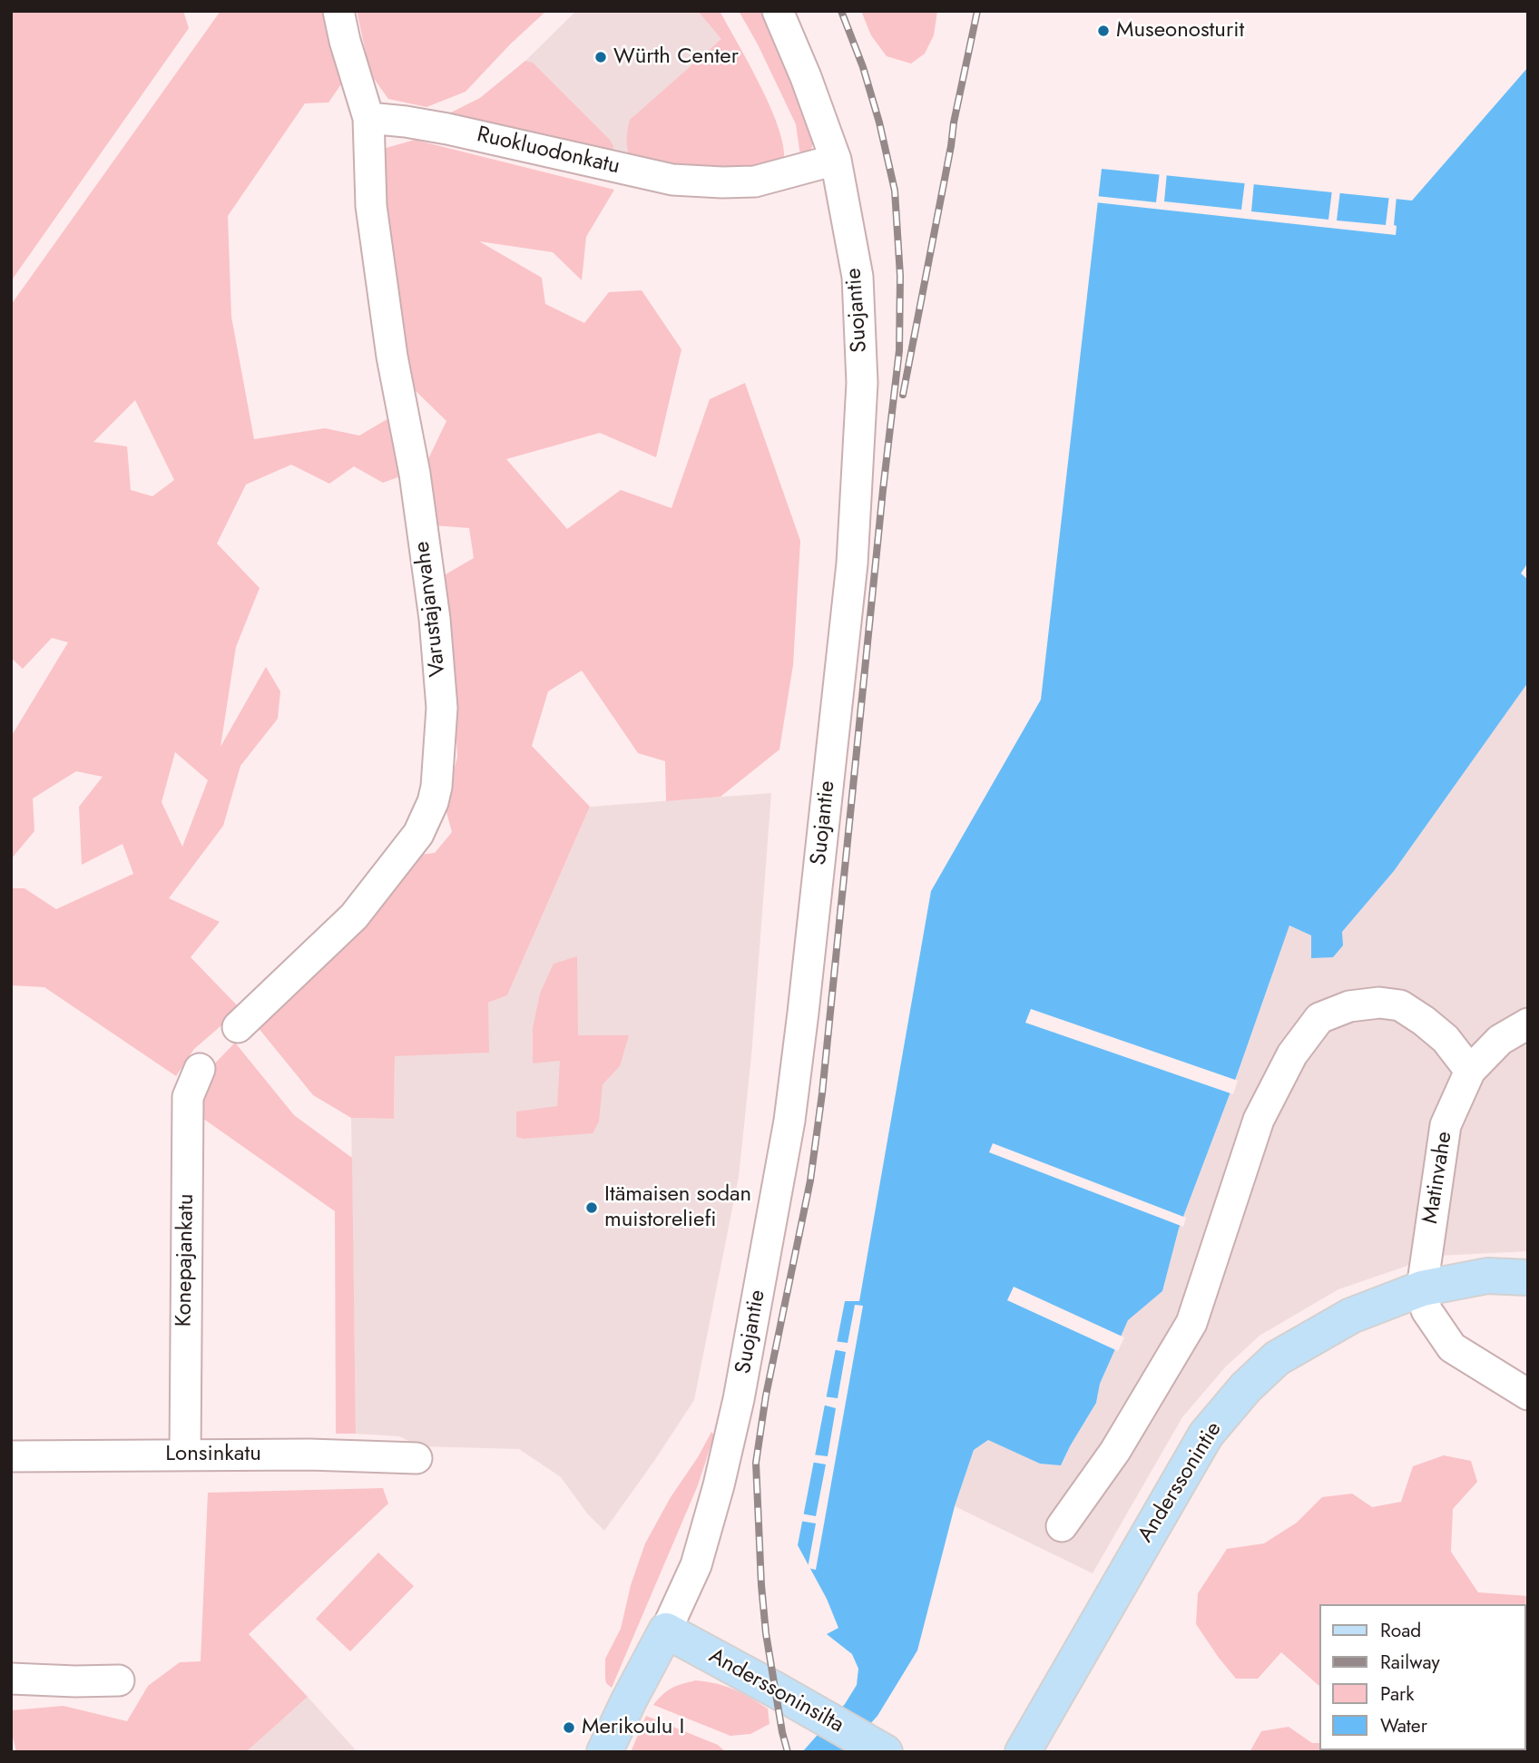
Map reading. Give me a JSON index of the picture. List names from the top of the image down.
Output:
{
  "streets": {
    "main road": ["Anderssonintie", "Anderssoninsilta"],
    "street": [
      "Ruokluodonkatu",
      "Suojantie",
      "Varustajanvahe",
      "Matinvahe",
      "Konepajankatu",
      "Lonsinkatu"
    ]
  },
  "crossings": [
    ["Ruokluodonkatu", "Suojantie"],
    ["Ruokluodonkatu", "Varustajanvahe"],
    ["Suojantie", "Anderssoninsilta"],
    ["Matinvahe", "Anderssonintie"],
    ["Konepajankatu", "Lonsinkatu"]
  ],
  "places": [
    "Museonosturit",
    "Würth Center",
    "Itämaisen sodan muistoreliefi",
    "Merikoulu I"
  ],
  "legend": [
    "Road",
    "Railway",
    "Park",
    "Water"
  ]
}
